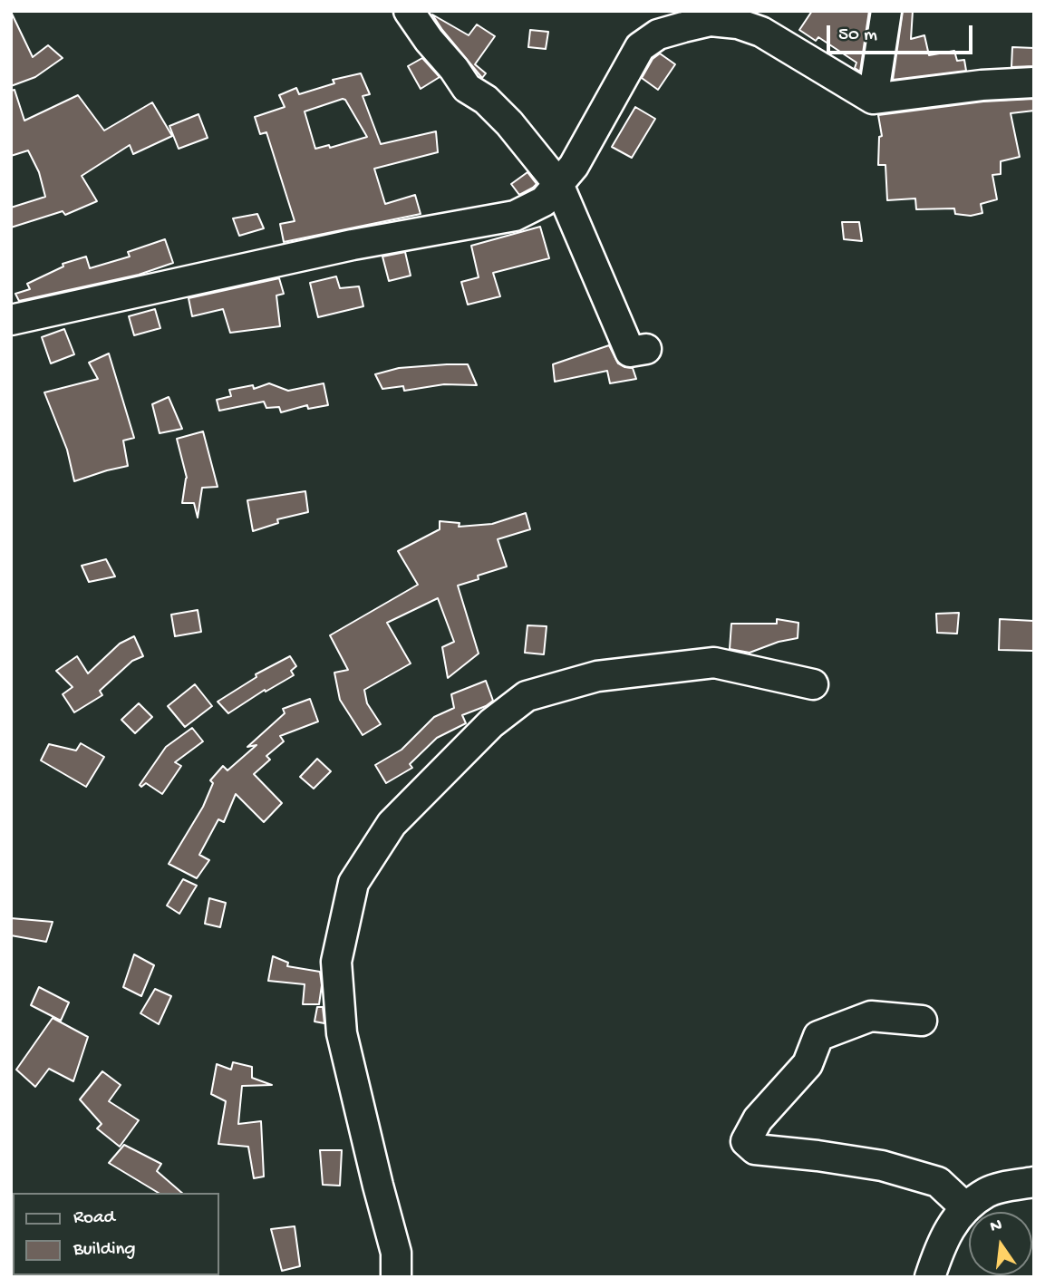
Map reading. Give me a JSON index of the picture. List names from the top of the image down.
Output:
{
  "legend": ["Road", "Building"],
  "scale_bar": "50 m",
  "north": "top"
}
